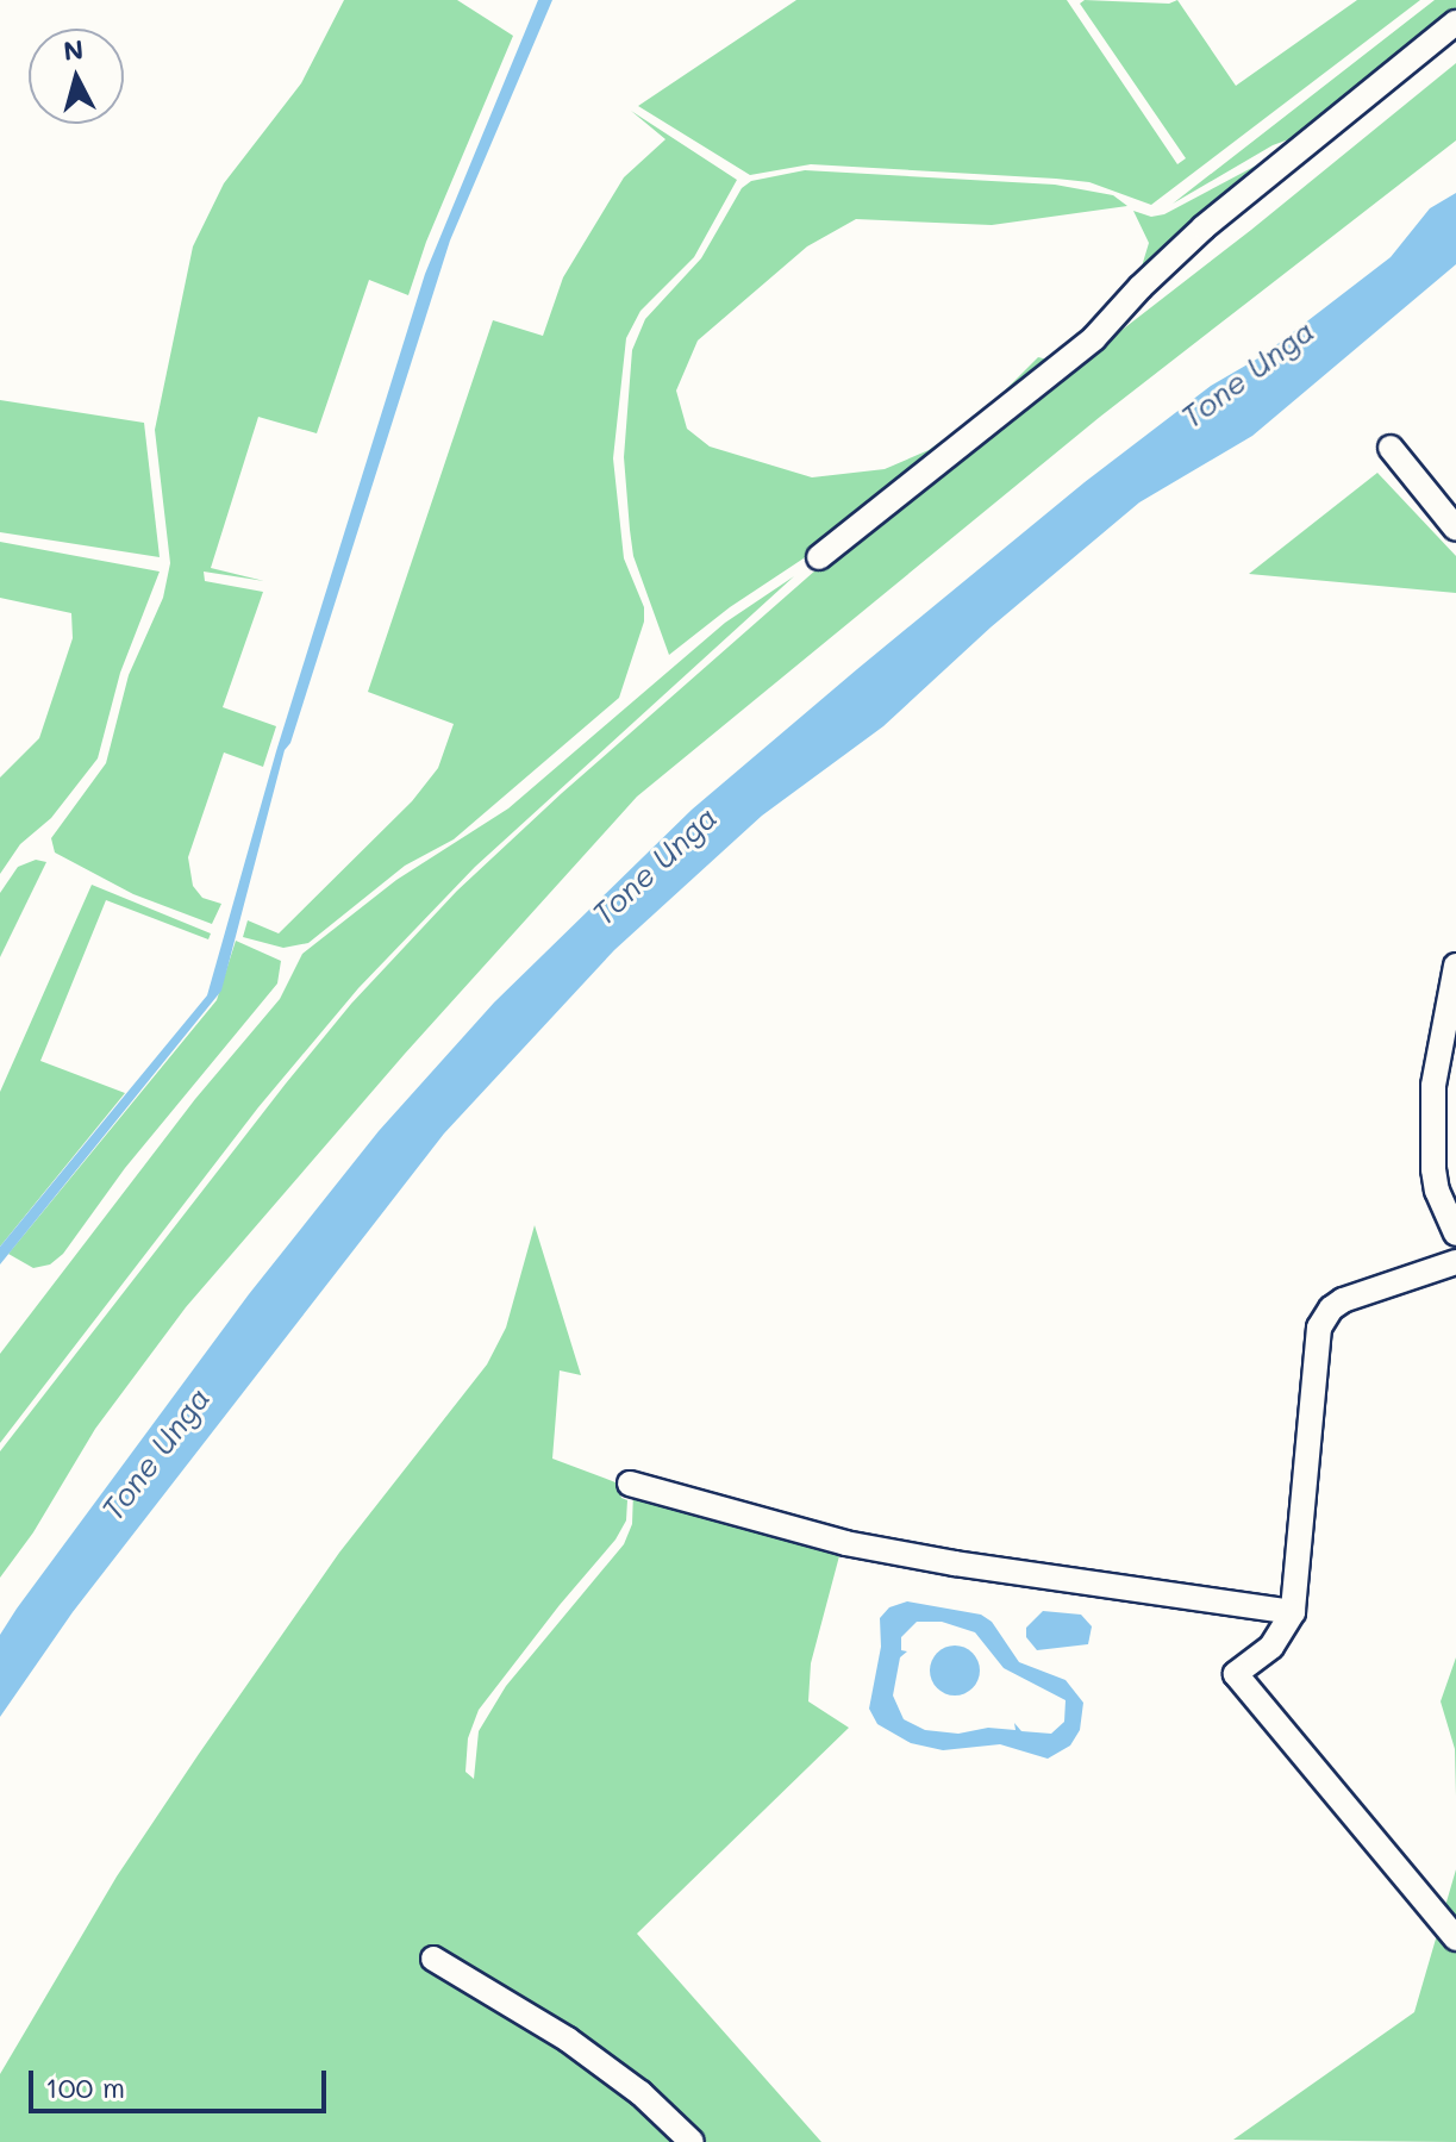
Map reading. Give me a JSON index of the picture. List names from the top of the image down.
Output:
{
  "water": ["Tone Unga"],
  "scale_bar": "100 m",
  "north": "top"
}
